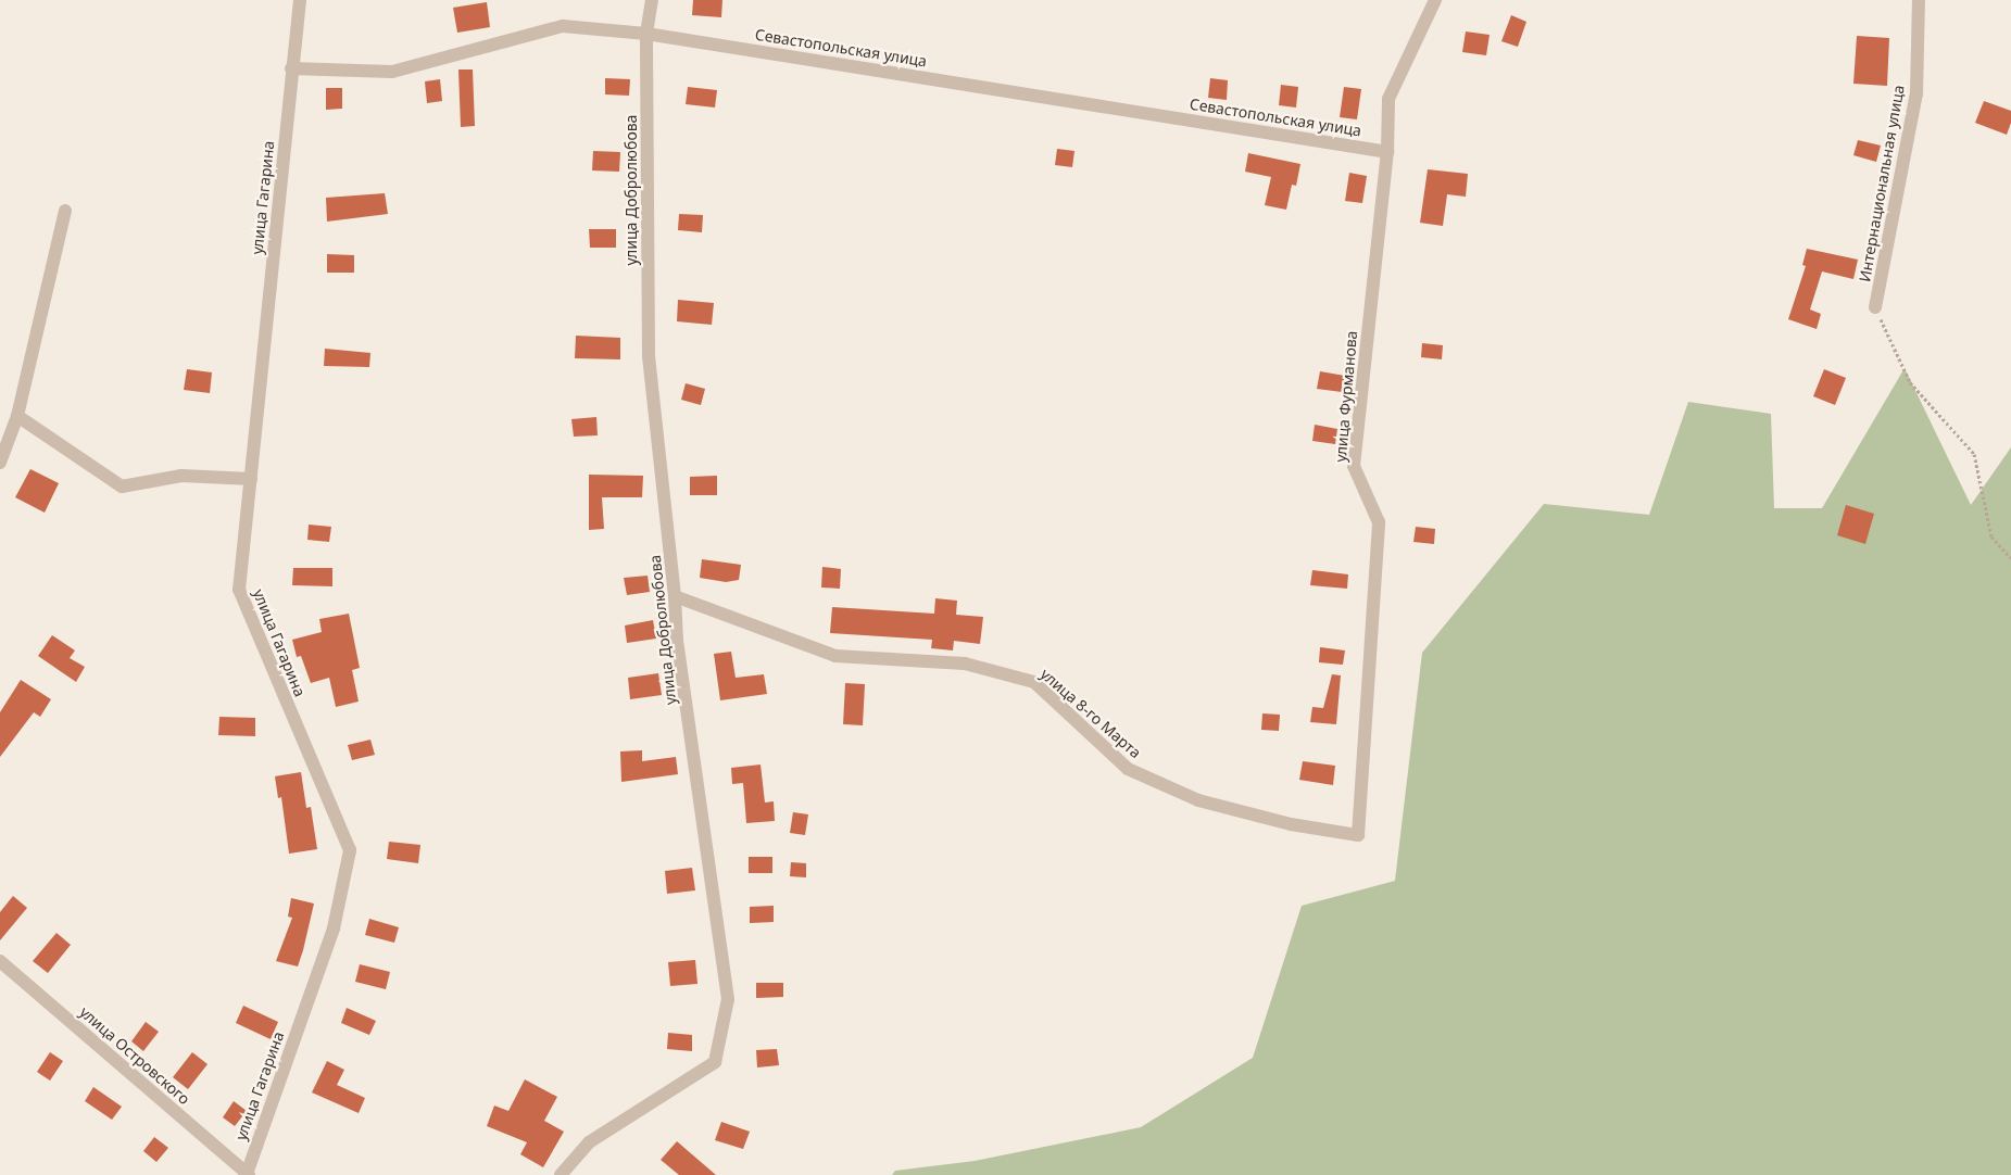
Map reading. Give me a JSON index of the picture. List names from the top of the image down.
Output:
{
  "streets": {
    "street": [
      "Севастопольская улица",
      "Интернациональная улица",
      "улица Добролюбова",
      "улица Гагарина",
      "улица Фурманова",
      "улица 8-го Марта",
      "улица Островского"
    ]
  },
  "crossings": [
    ["Севастопольская улица", "улица Добролюбова"],
    ["Севастопольская улица", "улица Гагарина"],
    ["Севастопольская улица", "улица Фурманова"],
    ["улица Добролюбова", "улица 8-го Марта"],
    ["улица Гагарина", "улица Островского"],
    ["улица Фурманова", "улица 8-го Марта"]
  ]
}
